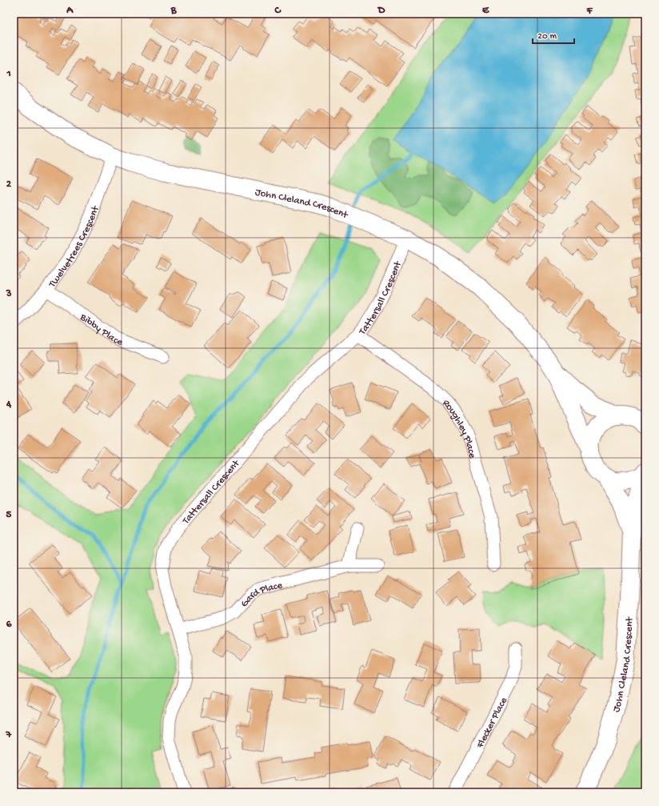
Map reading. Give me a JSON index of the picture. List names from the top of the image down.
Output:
{
  "streets": {
    "street": [
      "John Cleland Crescent",
      "Twelvetrees Crescent",
      "Tattersall Crescent",
      "Bibby Place",
      "Roughley Place",
      "Gard Place",
      "Flecker Place"
    ]
  },
  "crossings": [
    ["John Cleland Crescent", "Twelvetrees Crescent"],
    ["John Cleland Crescent", "Tattersall Crescent"],
    ["Twelvetrees Crescent", "Bibby Place"],
    ["Tattersall Crescent", "Roughley Place"],
    ["Tattersall Crescent", "Gard Place"]
  ],
  "scale_bar": "20 m",
  "grid": {
    "columns": [
      "A",
      "B",
      "C",
      "D",
      "E",
      "F"
    ],
    "rows": [
      "1",
      "2",
      "3",
      "4",
      "5",
      "6",
      "7"
    ]
  }
}
